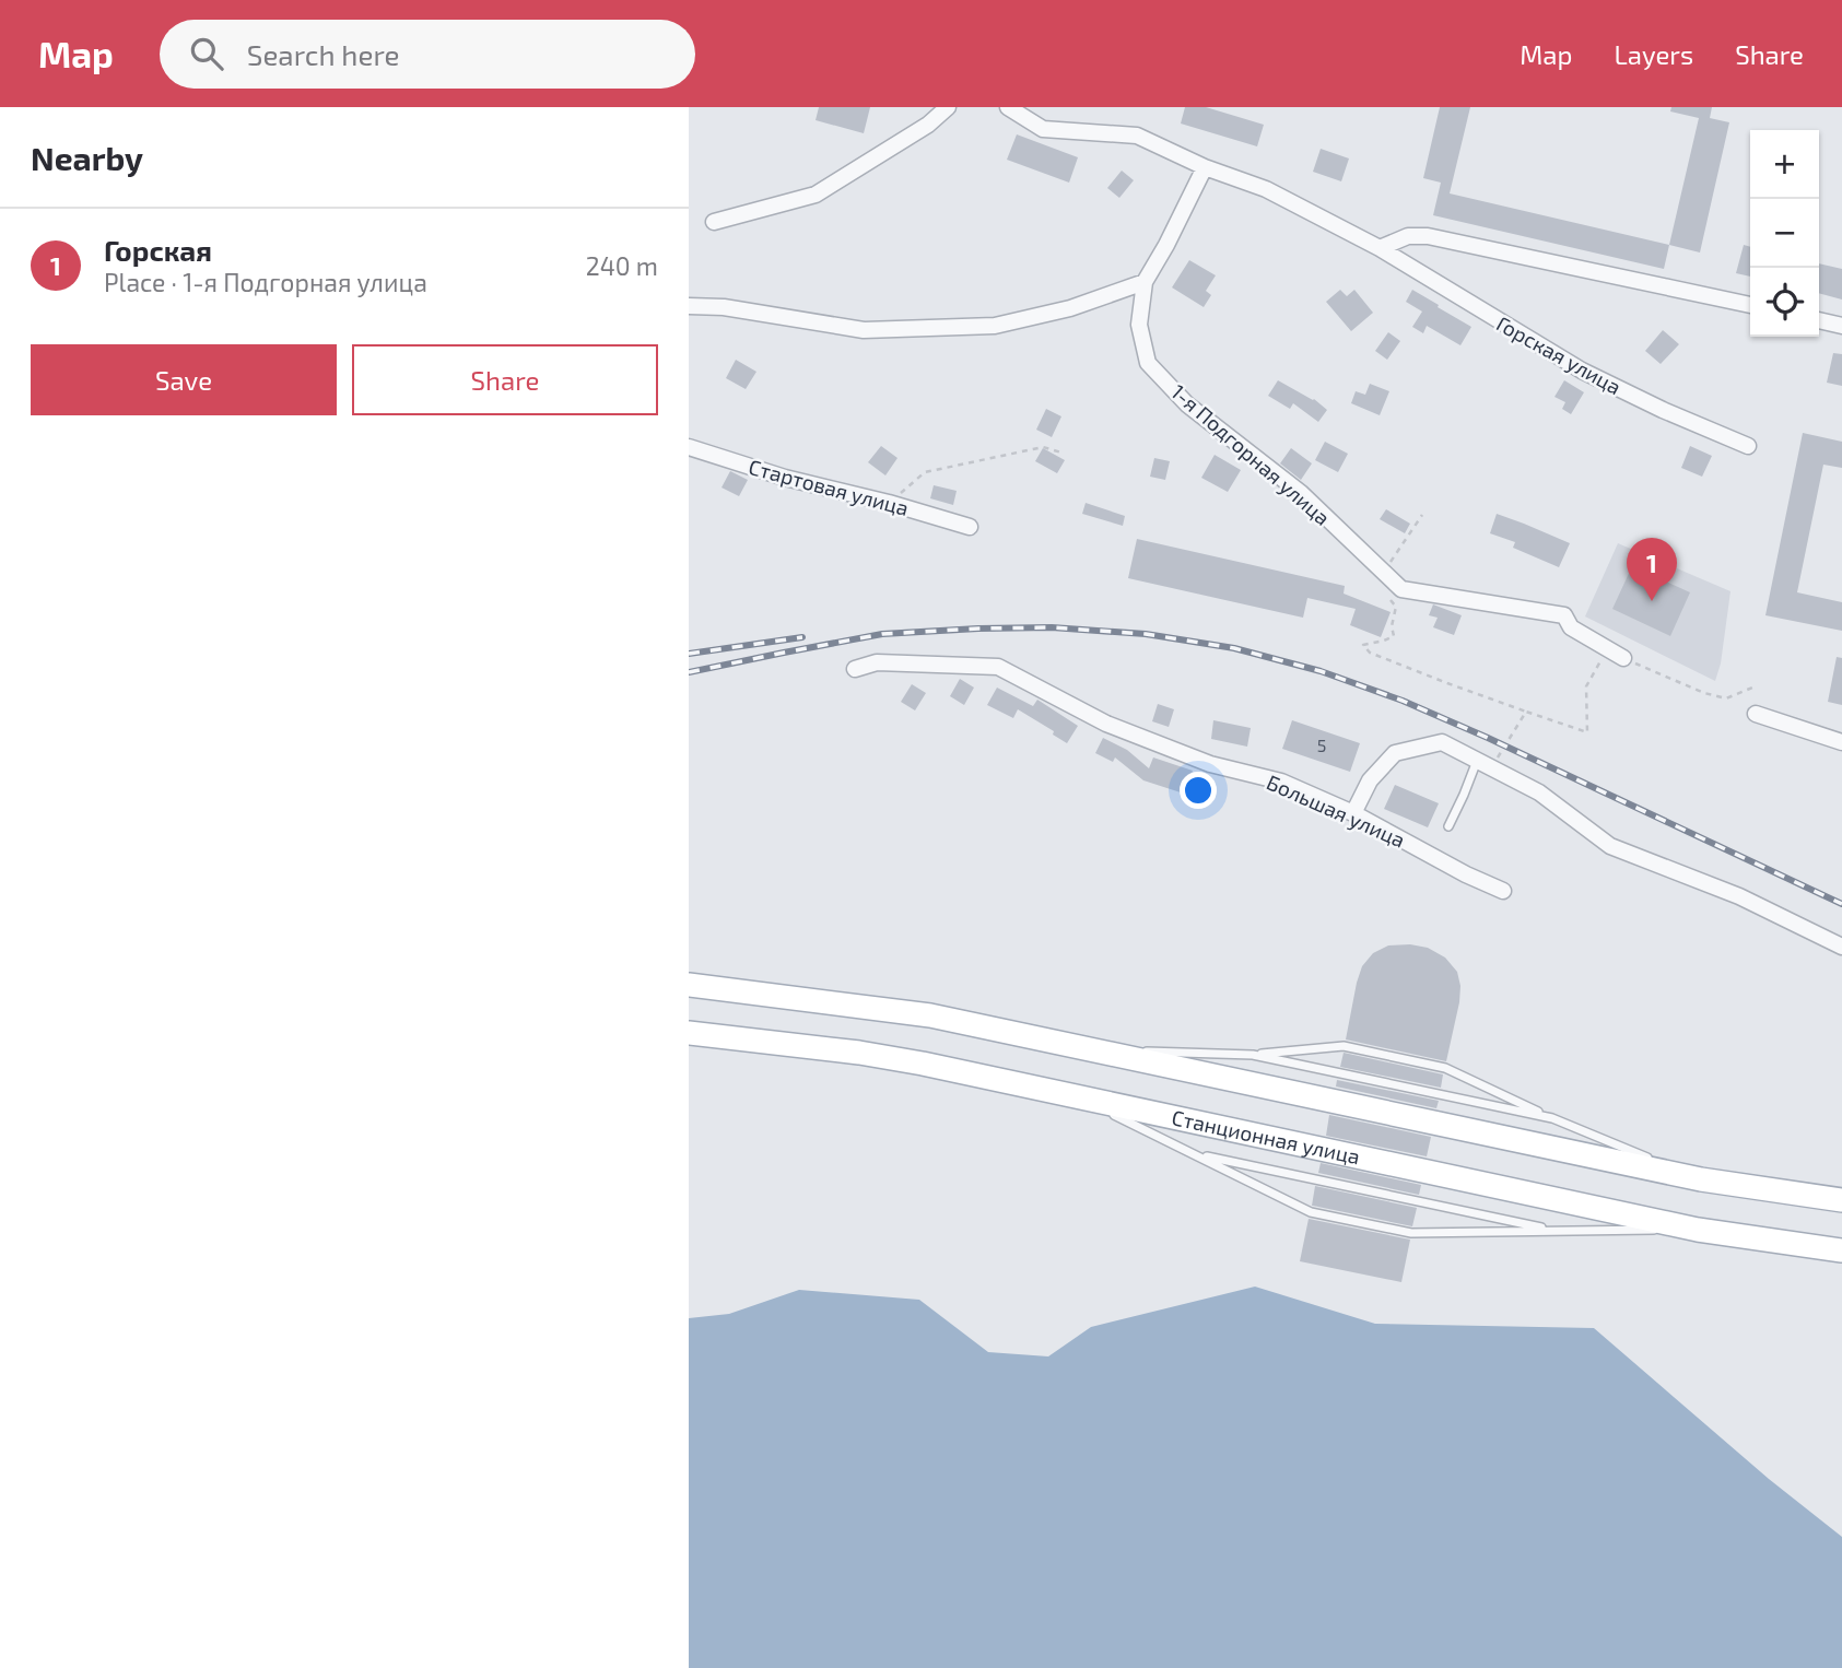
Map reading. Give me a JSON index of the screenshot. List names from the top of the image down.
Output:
{
  "streets": {
    "main road": ["Станционная улица"],
    "street": [
      "Горская улица",
      "1-я Подгорная улица",
      "Стартовая улица",
      "Большая улица"
    ]
  },
  "crossings": [
    ["Горская улица", "1-я Подгорная улица"]
  ],
  "house_numbers": ["5"],
  "page": {
    "header": "Map",
    "search": "Search here",
    "nav": ["Map", "Layers", "Share"],
    "heading": "Nearby",
    "map_buttons": ["+", "−"],
    "list": [
      {
        "mark": "1",
        "name": "Горская",
        "note": "Place · 1-я Подгорная улица",
        "value": "240 m"
      }
    ],
    "buttons": ["Save", "Share"],
    "pins": "1"
  }
}
